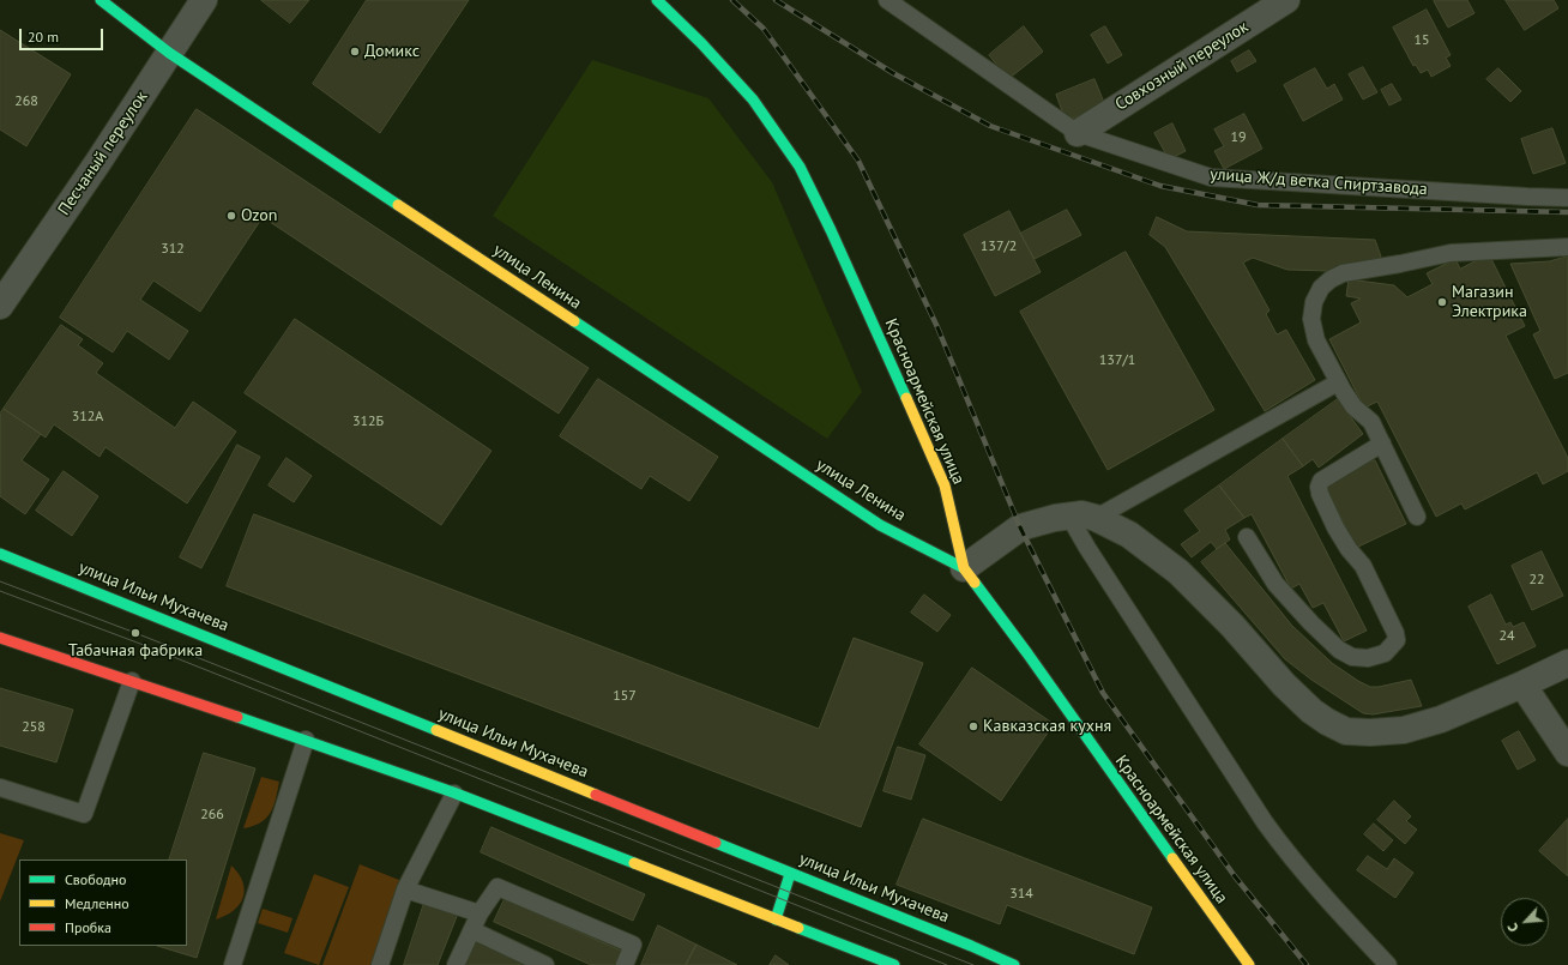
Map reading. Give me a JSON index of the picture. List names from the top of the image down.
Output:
{
  "streets": {
    "main road": ["улица Ленина", "Красноармейская улица", "улица Ильи Мухачева"],
    "street": ["Совхозный переулок", "Песчаный переулок"],
    "lane": ["улица Ж/д ветка Спиртзавода"]
  },
  "crossings": [
    ["Совхозный переулок", "улица Ж/д ветка Спиртзавода"],
    ["Песчаный переулок", "улица Ленина"],
    ["улица Ленина", "Красноармейская улица"]
  ],
  "places": [
    "Домикс",
    "Ozon",
    "Магазин Электрика",
    "Табачная фабрика",
    "Кавказская кухня"
  ],
  "house_numbers": [
    "15",
    "268",
    "19",
    "137/2",
    "312",
    "137/1",
    "312А",
    "312Б",
    "22",
    "24",
    "157",
    "258",
    "266",
    "314"
  ],
  "legend": ["Свободно", "Медленно", "Пробка"],
  "scale_bar": "20 m",
  "north": "bottom left"
}
